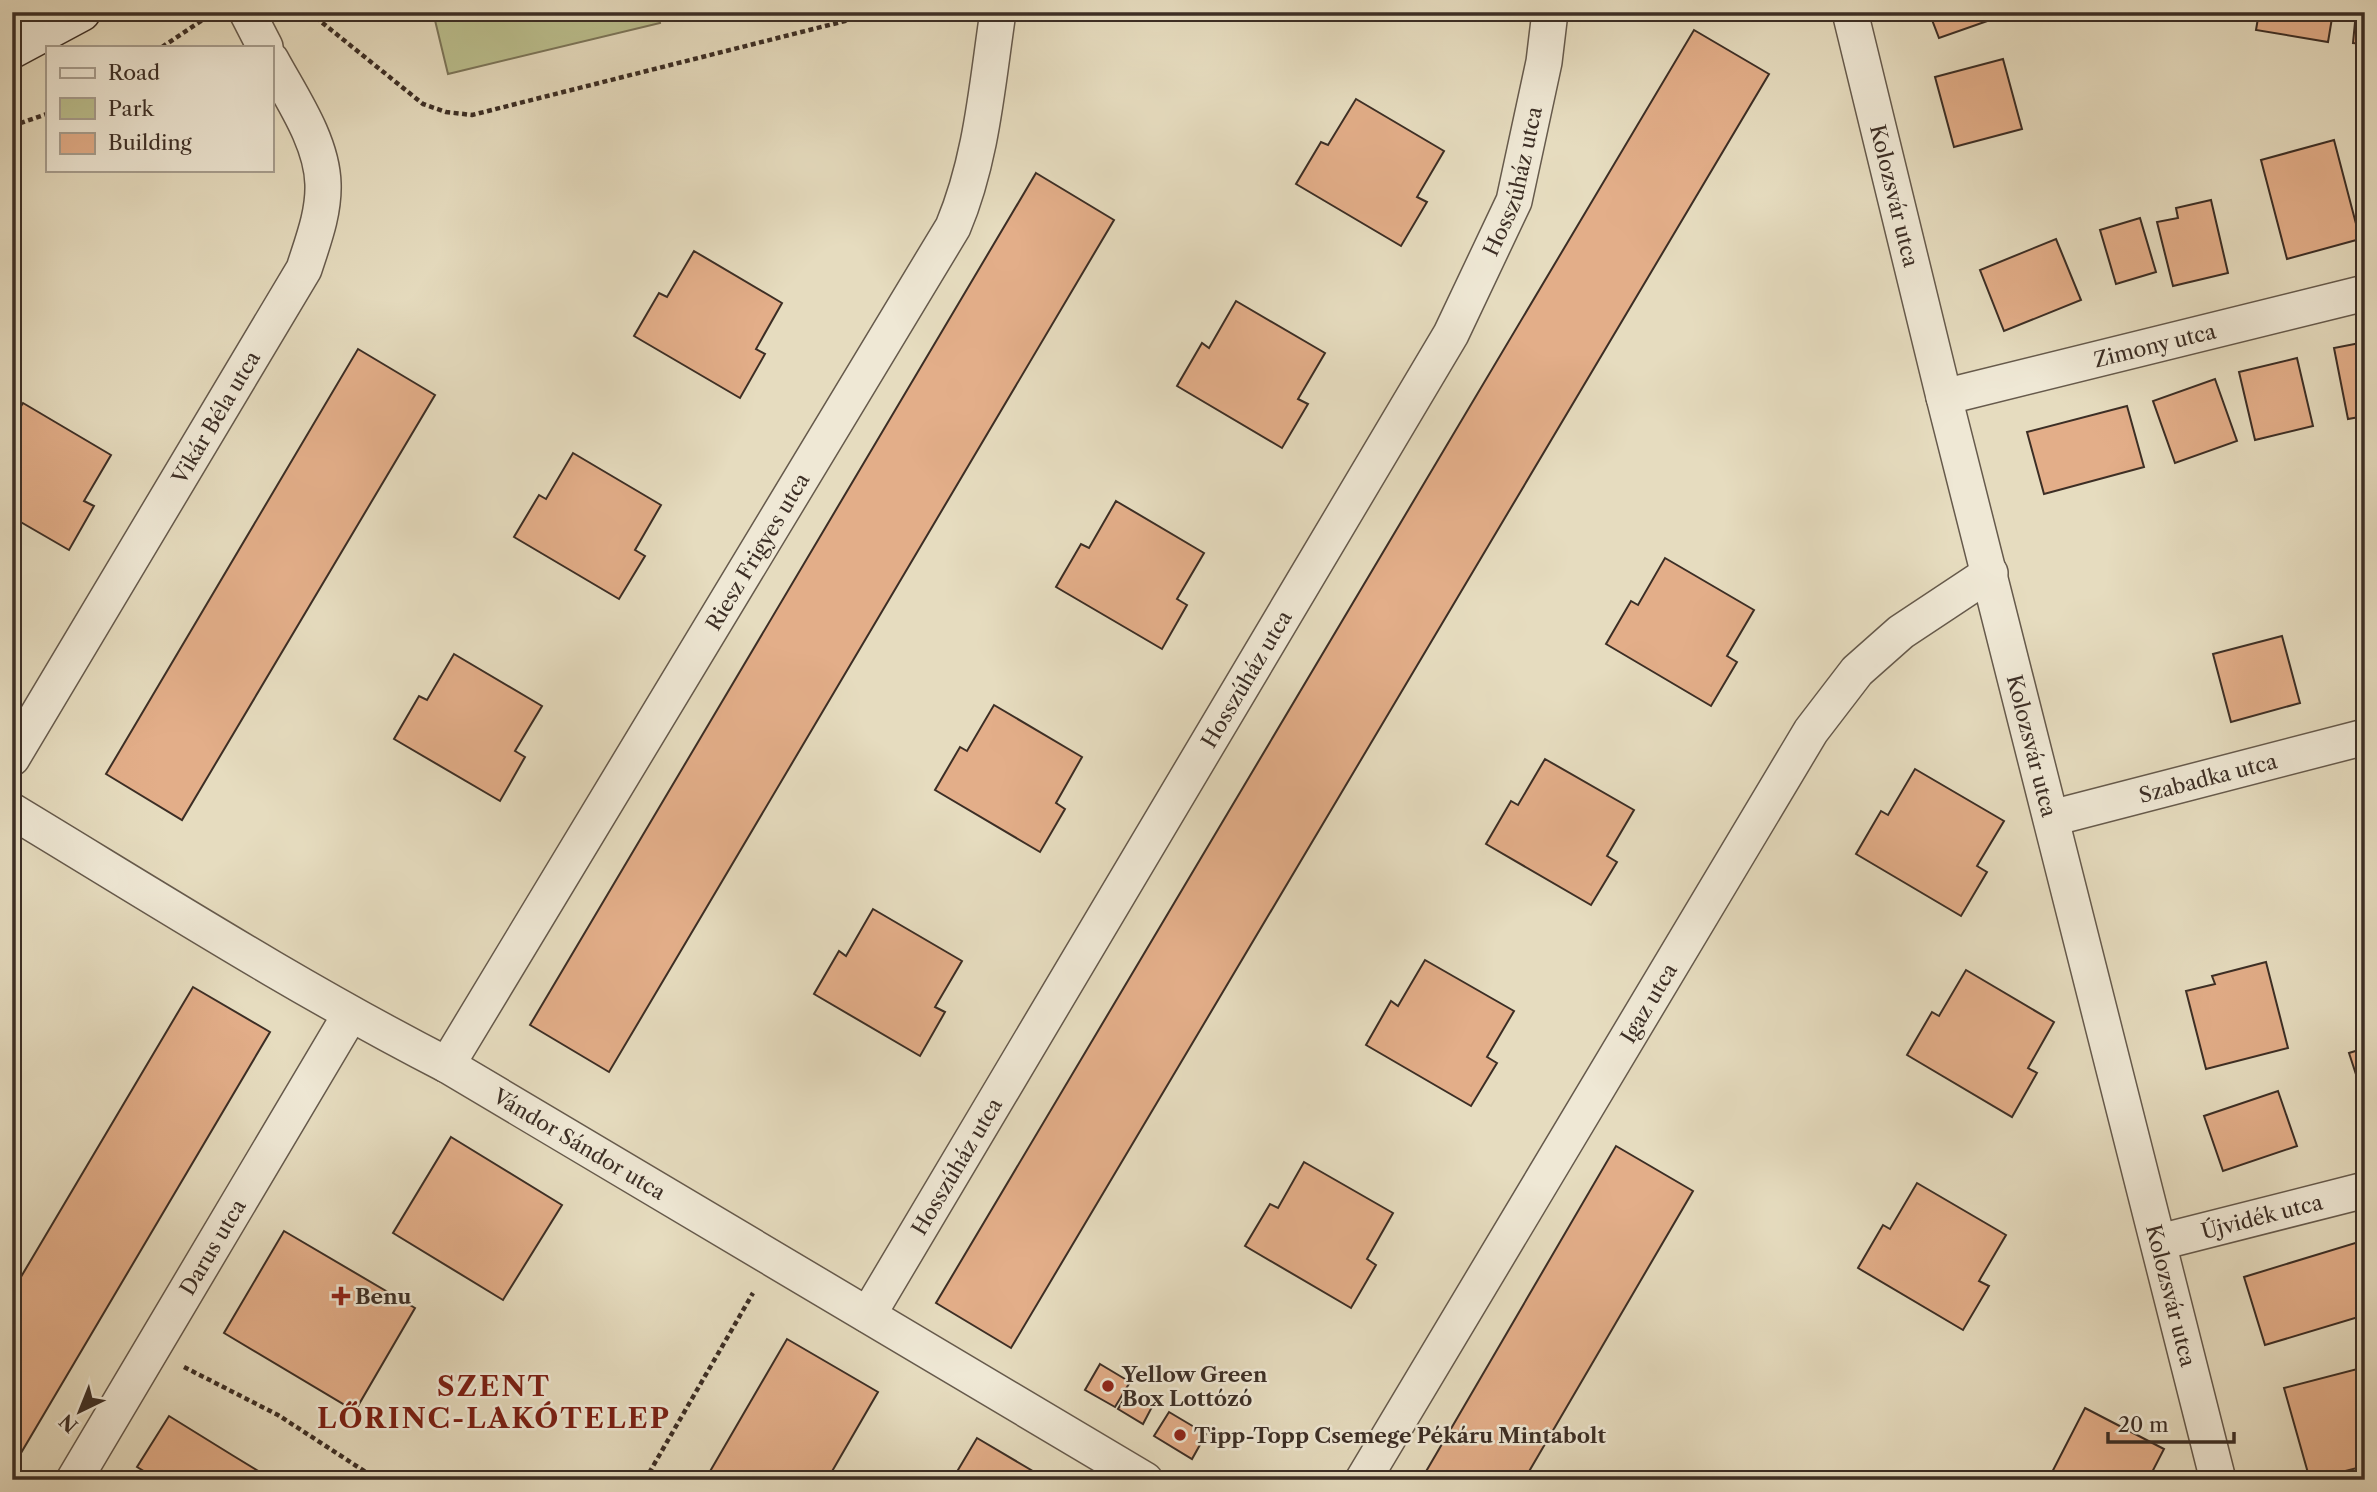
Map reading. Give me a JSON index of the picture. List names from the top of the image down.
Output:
{
  "streets": {
    "street": [
      "Hosszúház utca",
      "Kolozsvár utca",
      "Zimony utca",
      "Vikár Béla utca",
      "Riesz Frigyes utca",
      "Szabadka utca",
      "Igaz utca",
      "Vándor Sándor utca",
      "Újvidék utca",
      "Darus utca"
    ]
  },
  "crossings": [
    ["Hosszúház utca", "Vándor Sándor utca"],
    ["Kolozsvár utca", "Zimony utca"],
    ["Kolozsvár utca", "Szabadka utca"],
    ["Kolozsvár utca", "Igaz utca"],
    ["Kolozsvár utca", "Újvidék utca"],
    ["Riesz Frigyes utca", "Vándor Sándor utca"],
    ["Vándor Sándor utca", "Darus utca"]
  ],
  "districts": ["SZENT LŐRINC-LAKÓTELEP"],
  "places": {
    "health": ["Benu"],
    "other": ["Yellow Green Box Lottózó", "Tipp-Topp Csemege Pékáru Mintabolt"]
  },
  "legend": ["Road", "Park", "Building"],
  "scale_bar": "20 m",
  "north": "bottom left"
}
